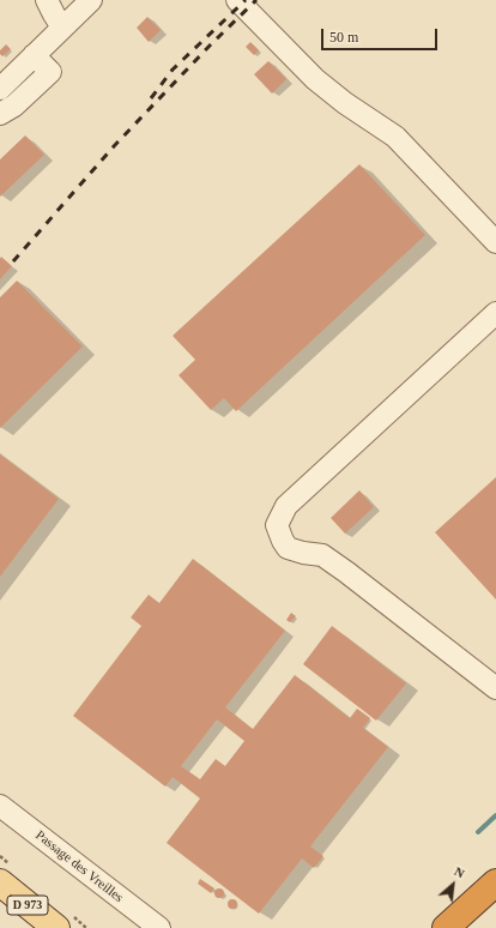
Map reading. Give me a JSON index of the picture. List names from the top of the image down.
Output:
{
  "streets": {
    "main road": ["D 973"],
    "street": ["Passage des Vreilles"]
  },
  "scale_bar": "50 m",
  "north": "top right"
}
